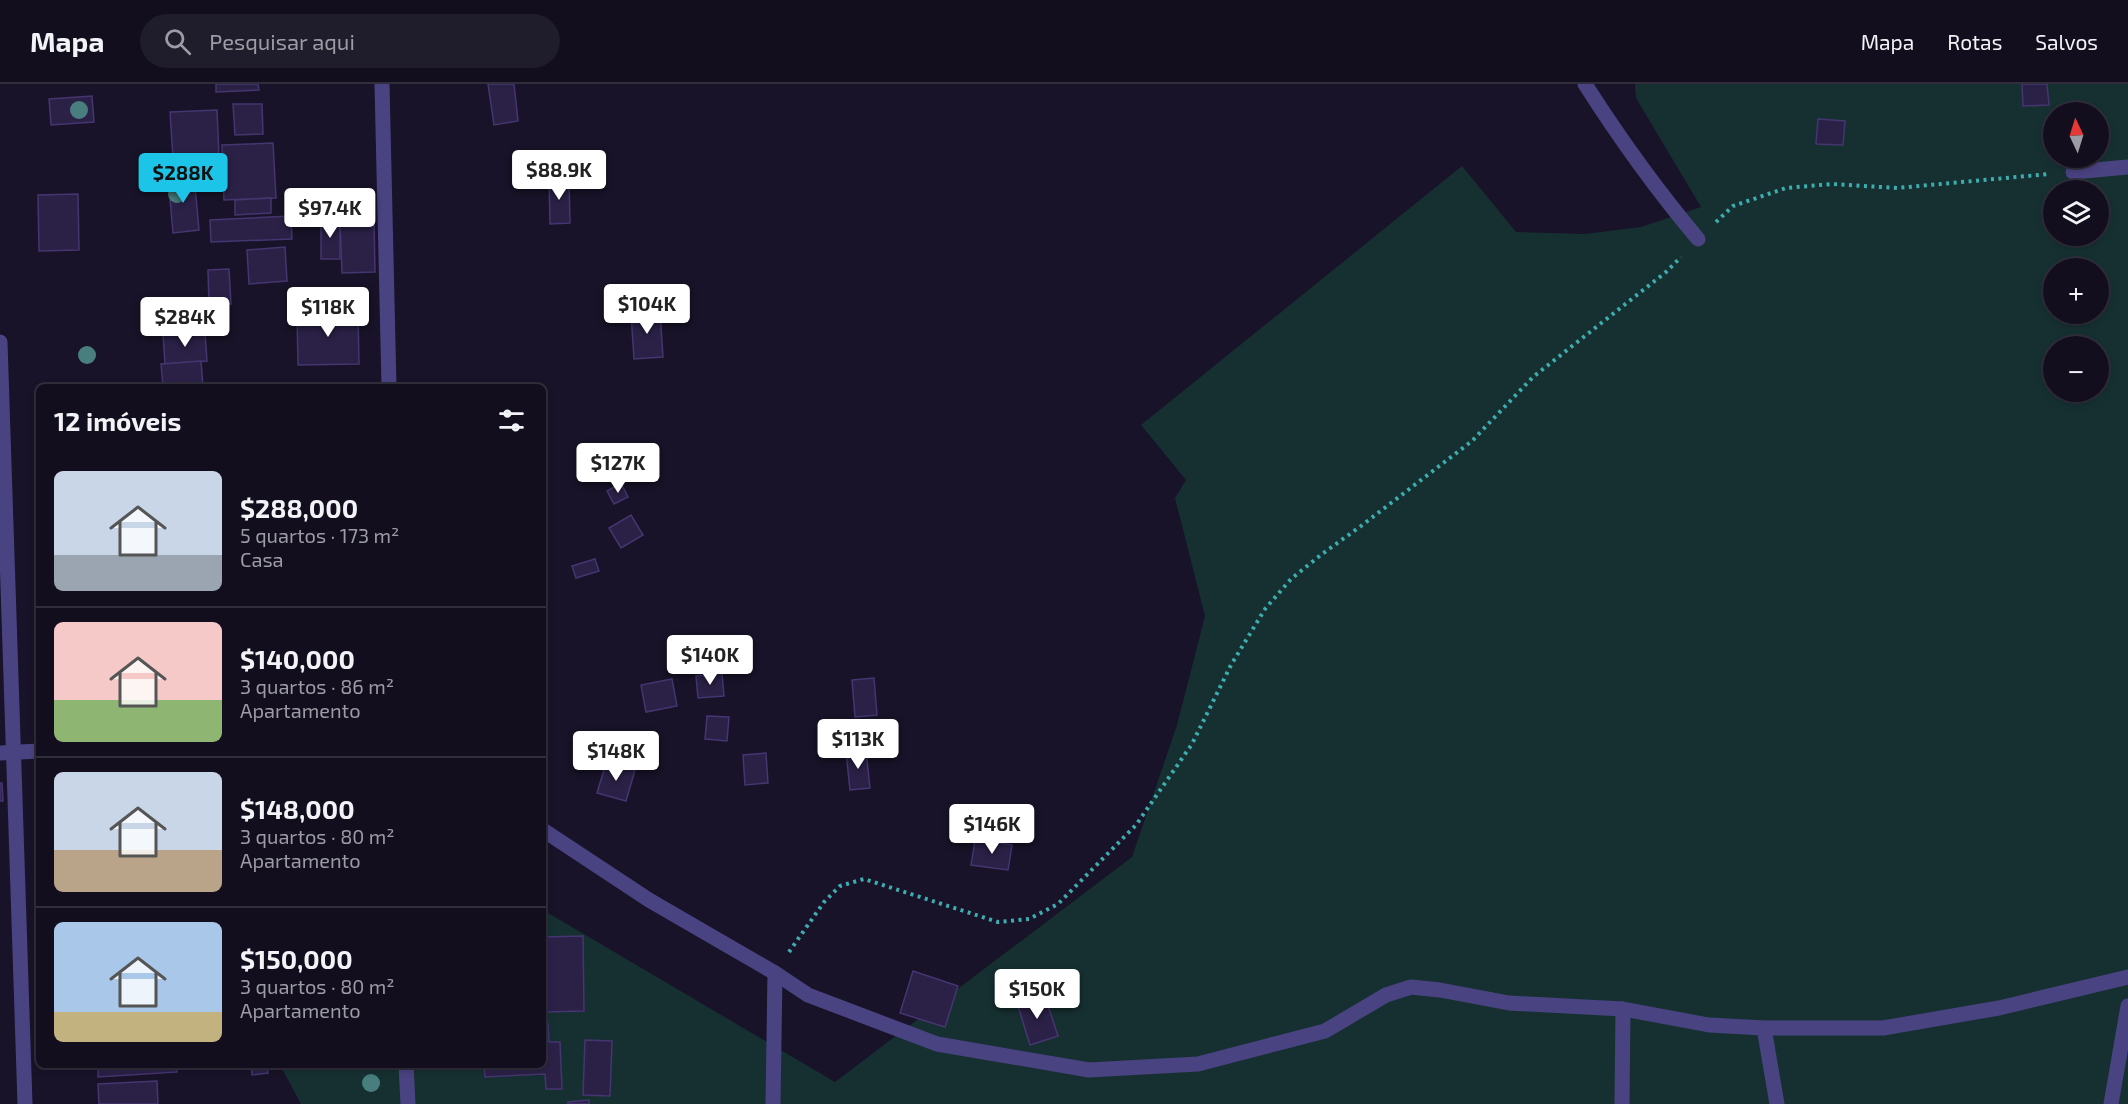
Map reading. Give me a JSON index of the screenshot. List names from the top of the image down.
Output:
{
  "north": "top",
  "page": {
    "header": "Mapa",
    "search": "Pesquisar aqui",
    "nav": ["Mapa", "Rotas", "Salvos"],
    "map_buttons": ["+", "−"],
    "price": [
      "$88.9K",
      "$288K",
      "$97.4K",
      "$104K",
      "$118K",
      "$284K",
      "$127K",
      "$140K",
      "$113K",
      "$148K",
      "$146K",
      "$150K"
    ],
    "heading": "12 imóveis",
    "list": [
      {
        "name": "$288,000",
        "note": "5 quartos · 173 m² · Casa"
      },
      {
        "name": "$140,000",
        "note": "3 quartos · 86 m² · Apartamento"
      },
      {
        "name": "$148,000",
        "note": "3 quartos · 80 m² · Apartamento"
      },
      {
        "name": "$150,000",
        "note": "3 quartos · 80 m² · Apartamento"
      }
    ]
  }
}
